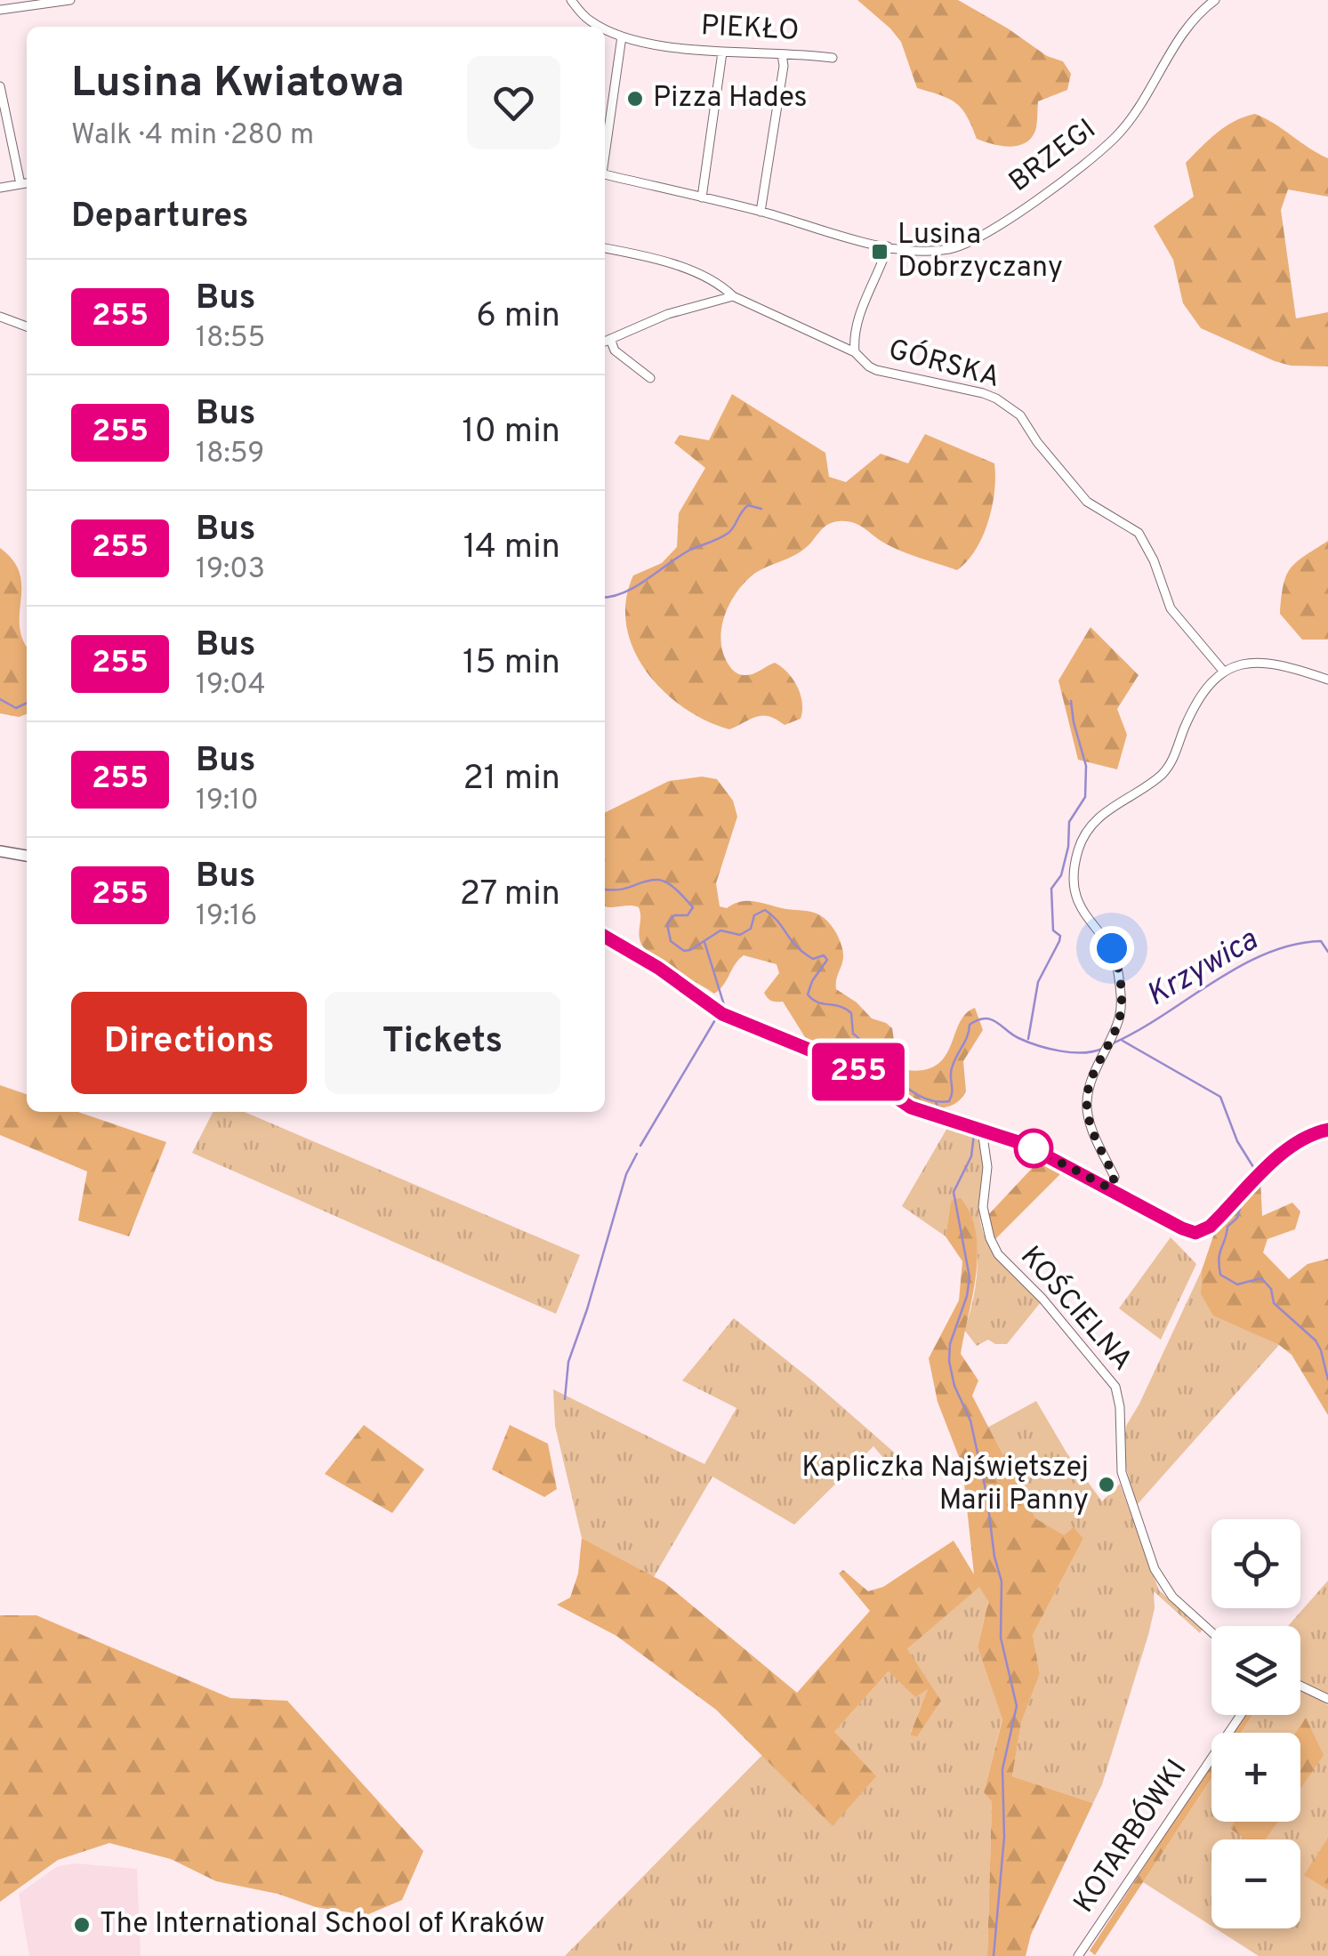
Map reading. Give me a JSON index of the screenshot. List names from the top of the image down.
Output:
{
  "streets": {
    "street": [
      "PIEKŁO",
      "BRZEGI",
      "GÓRSKA",
      "KOŚCIELNA",
      "KOTARBÓWKI"
    ]
  },
  "water": ["Krzywica"],
  "places": {
    "other": ["Pizza Hades", "Kapliczka Najświętszej Marii Panny", "The International School of Kraków"],
    "transit": ["Lusina Dobrzyczany"]
  },
  "lines": ["bus line 255"],
  "page": {
    "on_map": "255",
    "heading": [
      ["Lusina Kwiatowa", "Walk · 4 min · 280 m"],
      "Departures"
    ],
    "list": [
      {
        "mark": "255",
        "name": "Bus",
        "note": "18:55",
        "value": "6 min"
      },
      {
        "mark": "255",
        "name": "Bus",
        "note": "18:59",
        "value": "10 min"
      },
      {
        "mark": "255",
        "name": "Bus",
        "note": "19:03",
        "value": "14 min"
      },
      {
        "mark": "255",
        "name": "Bus",
        "note": "19:04",
        "value": "15 min"
      },
      {
        "mark": "255",
        "name": "Bus",
        "note": "19:10",
        "value": "21 min"
      },
      {
        "mark": "255",
        "name": "Bus",
        "note": "19:16",
        "value": "27 min"
      }
    ],
    "buttons": ["Directions", "Tickets"],
    "map_buttons": ["+", "−"]
  }
}
